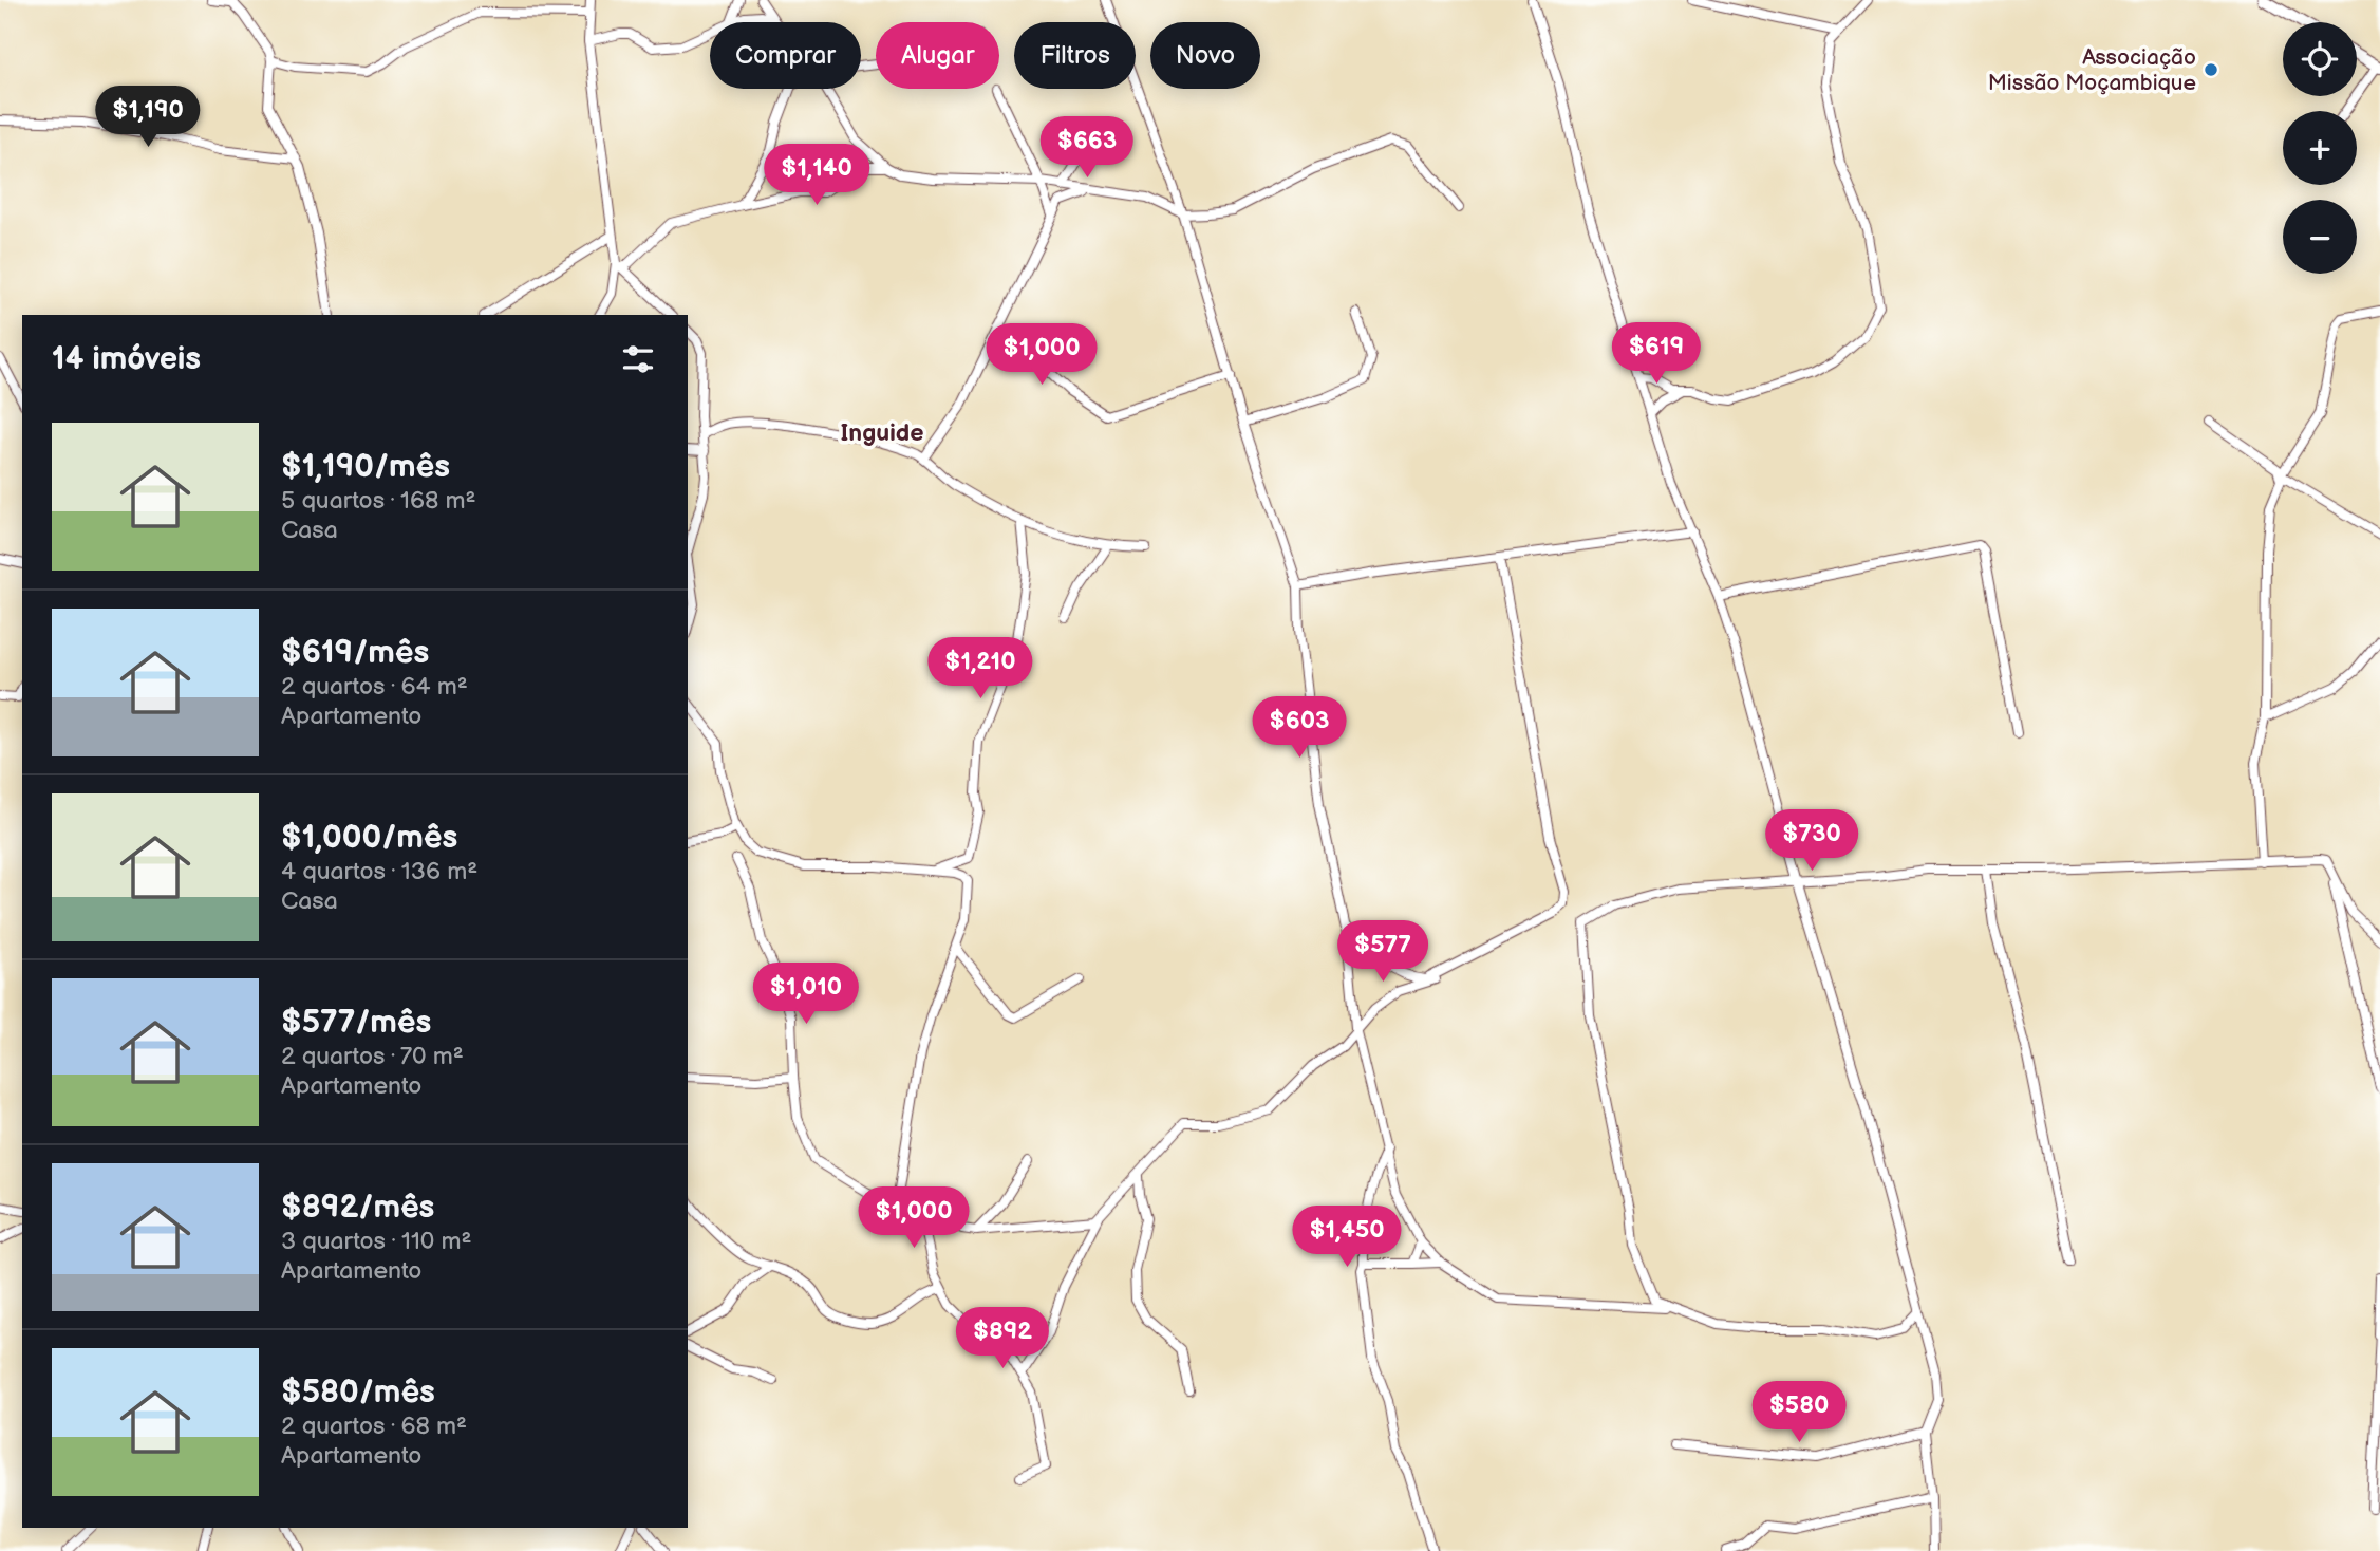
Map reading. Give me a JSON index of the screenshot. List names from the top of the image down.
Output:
{
  "districts": ["Inguide"],
  "places": ["Associação Missão Moçambique"],
  "page": {
    "map_buttons": ["+", "−"],
    "chip": [
      "Comprar",
      "Alugar",
      "Filtros",
      "Novo"
    ],
    "price": [
      "$1,190",
      "$663",
      "$1,140",
      "$619",
      "$1,000",
      "$1,210",
      "$603",
      "$730",
      "$577",
      "$1,010",
      "$1,000",
      "$1,450",
      "$892",
      "$580"
    ],
    "heading": "14 imóveis",
    "list": [
      {
        "name": "$1,190/mês",
        "note": "5 quartos · 168 m² · Casa"
      },
      {
        "name": "$619/mês",
        "note": "2 quartos · 64 m² · Apartamento"
      },
      {
        "name": "$1,000/mês",
        "note": "4 quartos · 136 m² · Casa"
      },
      {
        "name": "$577/mês",
        "note": "2 quartos · 70 m² · Apartamento"
      },
      {
        "name": "$892/mês",
        "note": "3 quartos · 110 m² · Apartamento"
      },
      {
        "name": "$580/mês",
        "note": "2 quartos · 68 m² · Apartamento"
      }
    ]
  }
}
